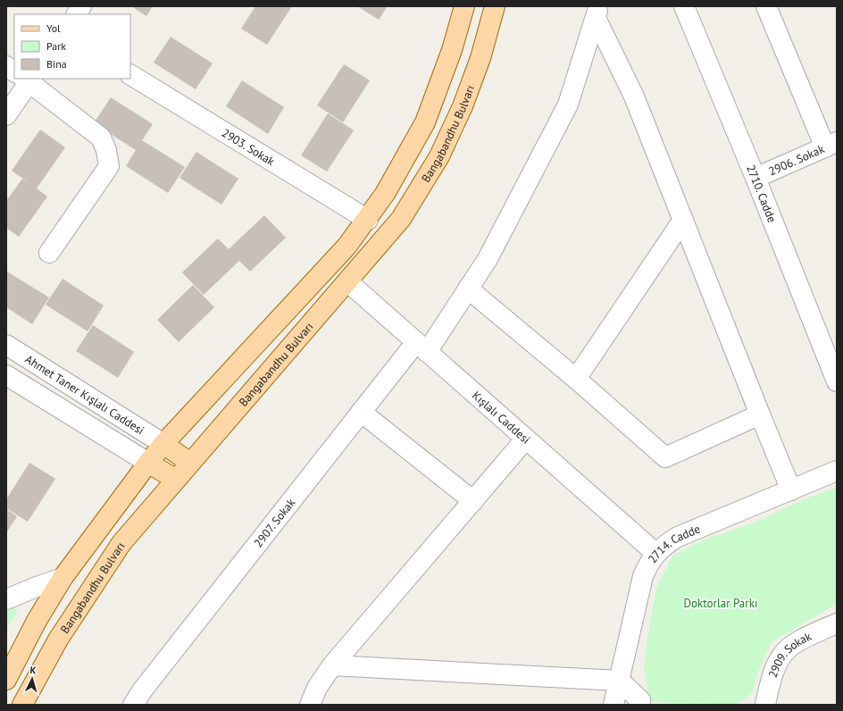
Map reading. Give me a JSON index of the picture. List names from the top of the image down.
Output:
{
  "streets": {
    "main road": ["Bangabandhu Bulvarı"],
    "street": [
      "2903. Sokak",
      "2906. Sokak",
      "2710. Cadde",
      "Ahmet Taner Kışlalı Caddesi",
      "Kışlalı Caddesi",
      "2907. Sokak",
      "2714. Cadde",
      "2909. Sokak"
    ]
  },
  "crossings": [
    ["Bangabandhu Bulvarı", "Kışlalı Caddesi"],
    ["2906. Sokak", "2710. Cadde"],
    ["Kışlalı Caddesi", "2907. Sokak"],
    ["Kışlalı Caddesi", "2714. Cadde"]
  ],
  "parks": ["Doktorlar Parkı"],
  "legend": ["Yol", "Park", "Bina"],
  "north": "top"
}
